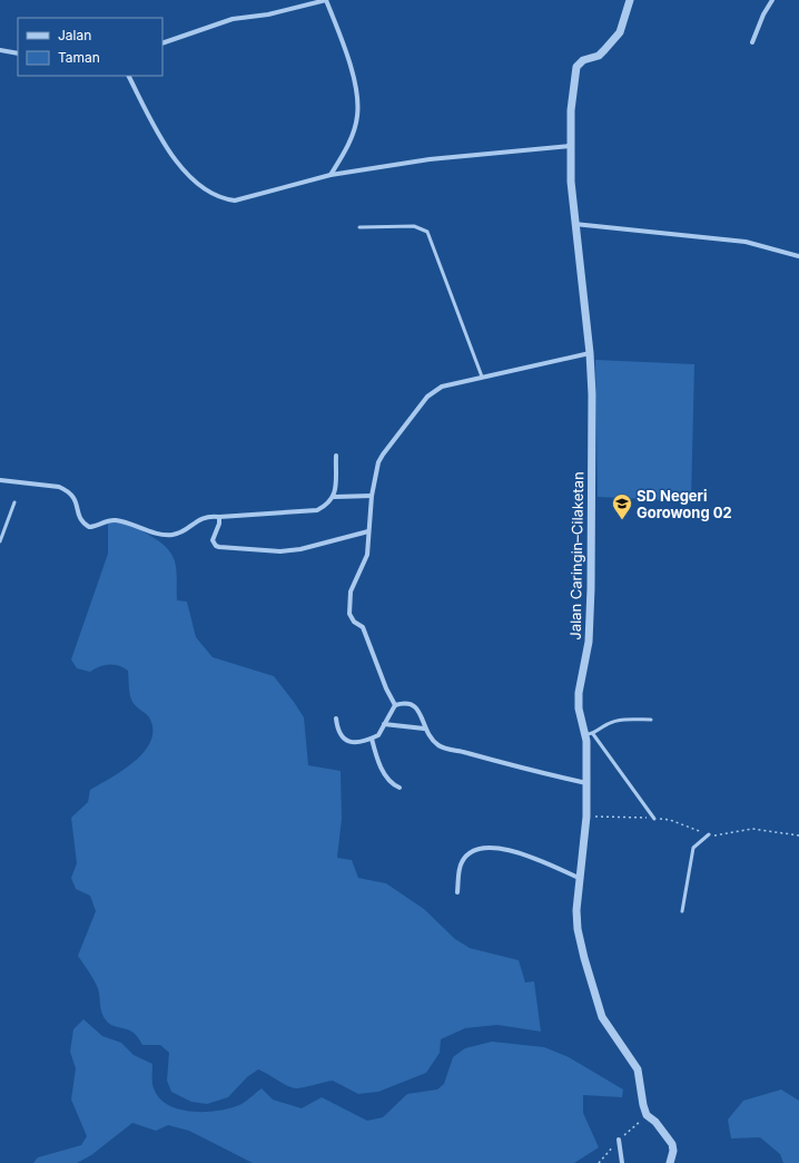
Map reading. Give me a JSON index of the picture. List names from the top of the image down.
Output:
{
  "streets": {
    "street": ["Jalan Caringin–Cilaketan"]
  },
  "places": {
    "school or university": ["SD Negeri Gorowong 02"]
  },
  "legend": ["Jalan", "Taman"]
}
